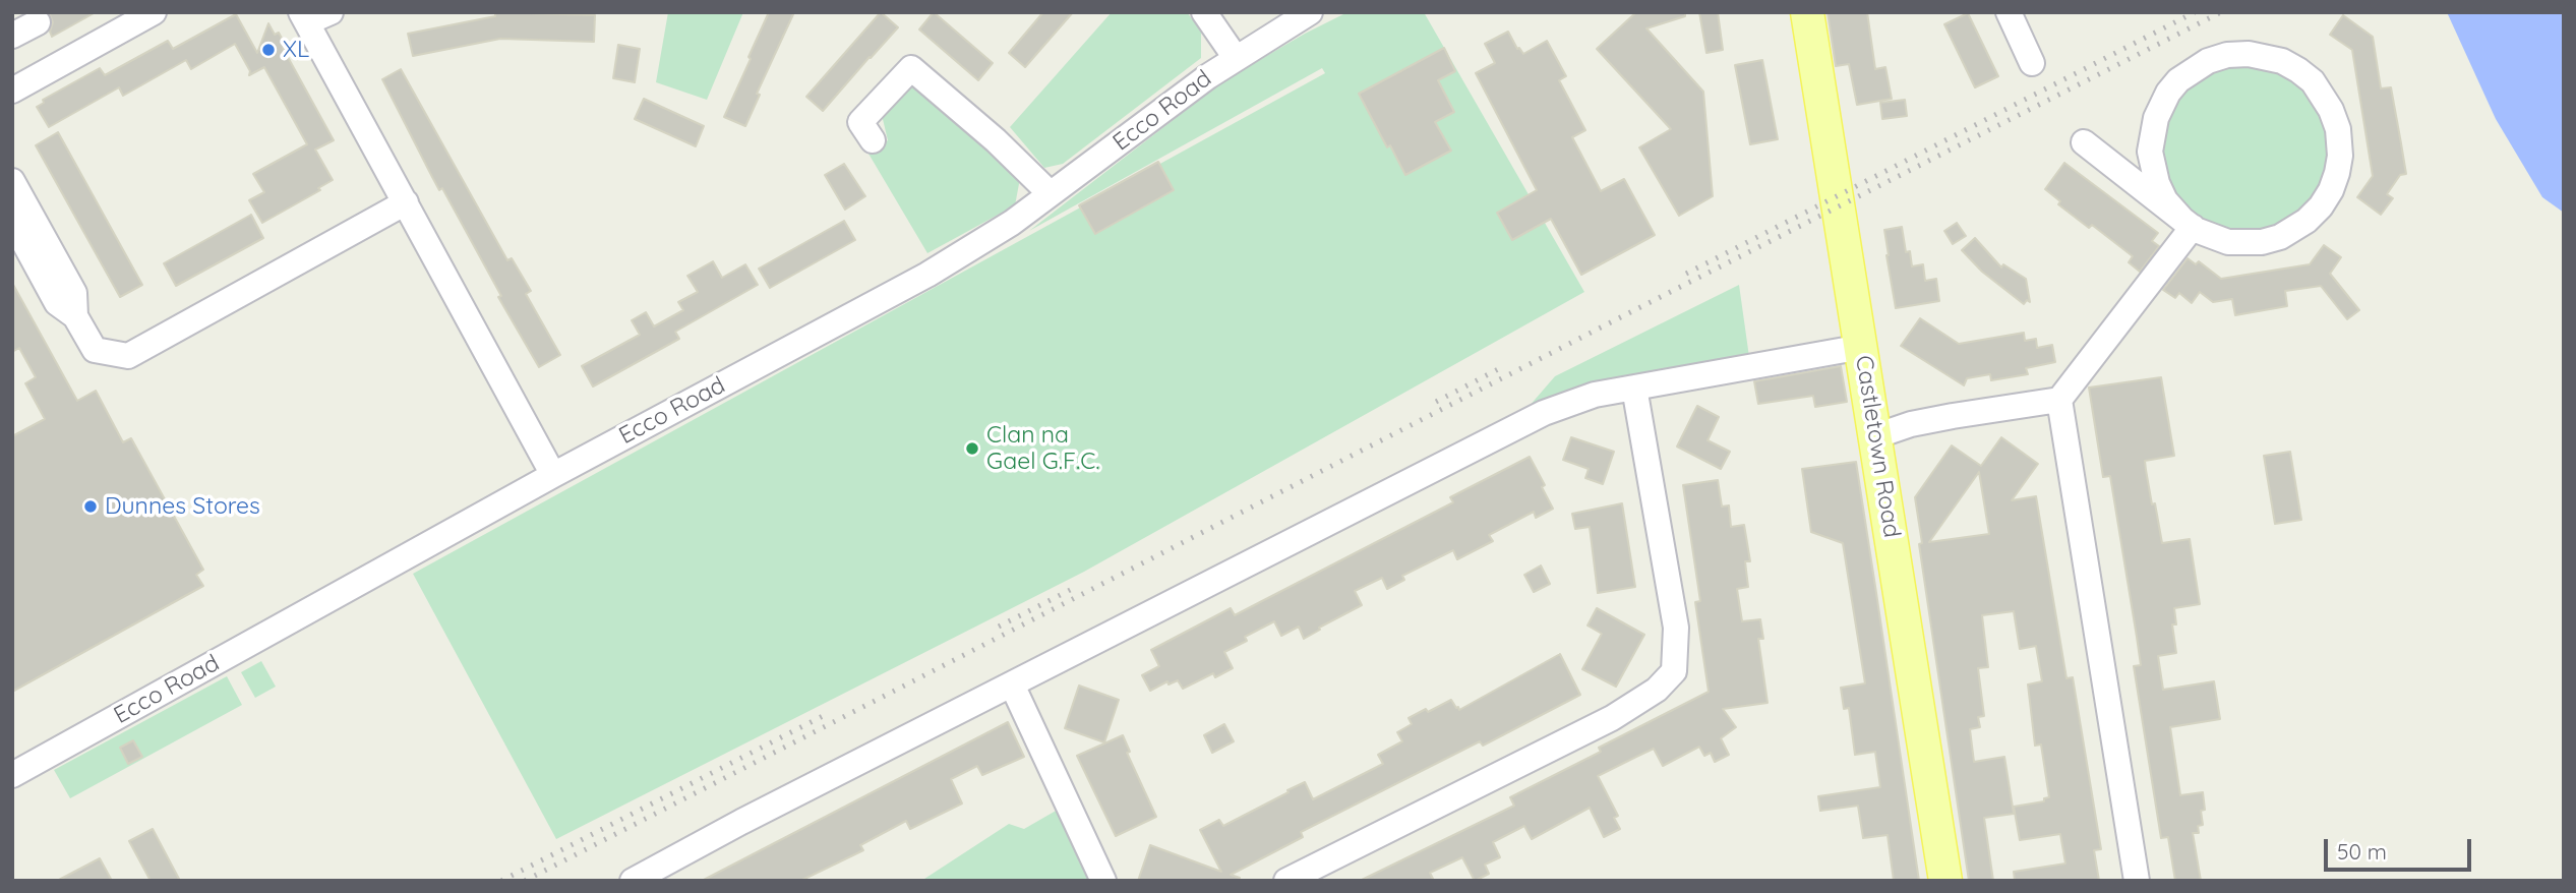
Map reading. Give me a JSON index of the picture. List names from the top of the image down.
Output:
{
  "streets": {
    "main road": ["Castletown Road"],
    "street": ["Ecco Road"]
  },
  "places": ["XL", "Clan na Gael G.F.C.", "Dunnes Stores"],
  "scale_bar": "50 m"
}
